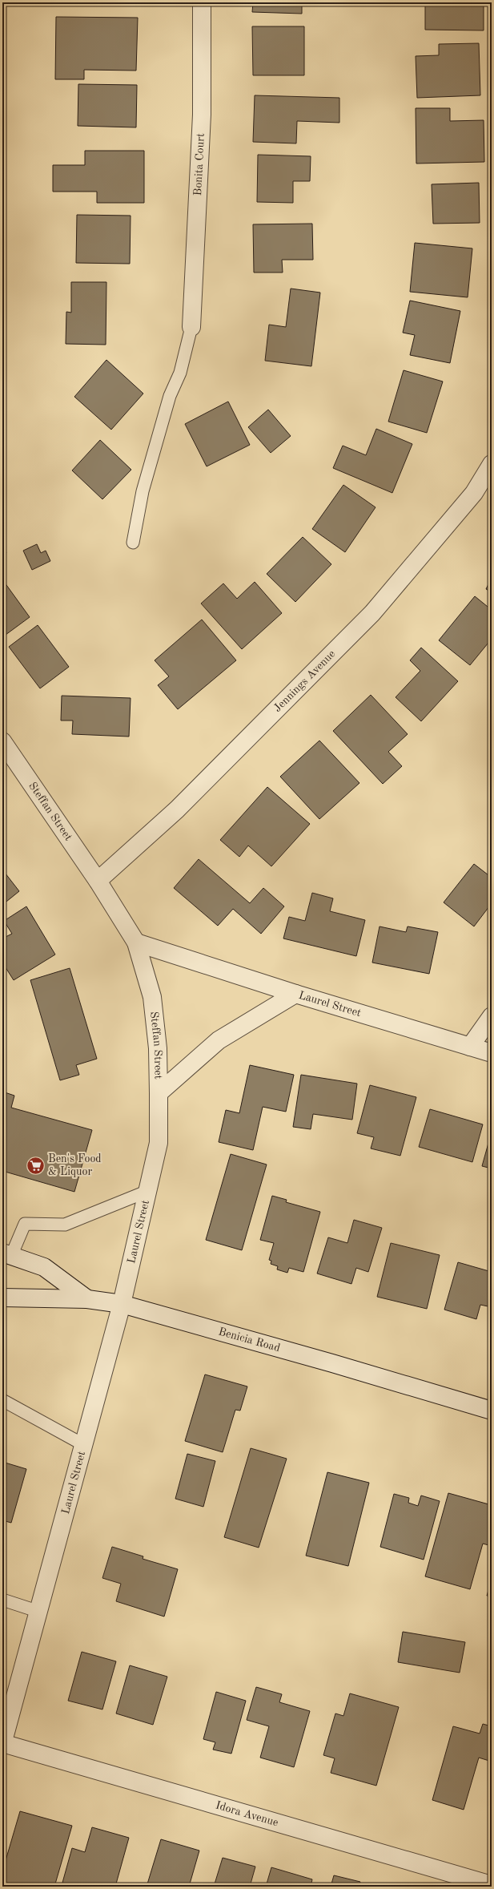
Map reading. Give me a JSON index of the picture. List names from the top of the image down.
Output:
{
  "streets": {
    "street": [
      "Bonita Court",
      "Jennings Avenue",
      "Steffan Street",
      "Laurel Street",
      "Benicia Road",
      "Idora Avenue"
    ]
  },
  "crossings": [
    ["Jennings Avenue", "Steffan Street"],
    ["Steffan Street", "Laurel Street"],
    ["Laurel Street", "Benicia Road"],
    ["Laurel Street", "Idora Avenue"]
  ],
  "places": {
    "supermarket": ["Ben's Food & Liquor"]
  }
}
